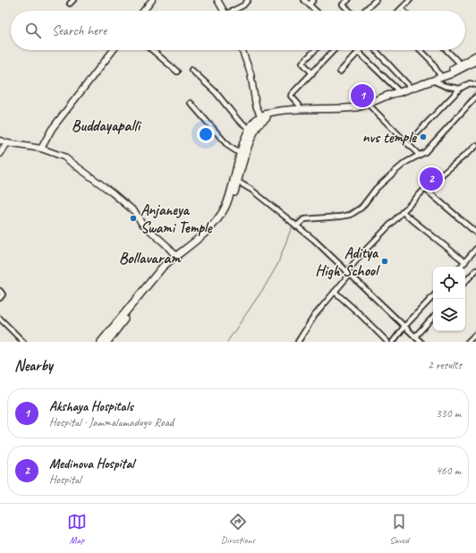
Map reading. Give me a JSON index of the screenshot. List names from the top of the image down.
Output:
{
  "districts": ["Buddayapalli", "Bollavaram"],
  "places": ["nvs temple", "Anjaneya Swami Temple", "Aditya High School"],
  "page": {
    "search": "Search here",
    "pins": ["1", "2"],
    "heading": ["Nearby", "2 results"],
    "list": [
      {
        "mark": "1",
        "name": "Akshaya Hospitals",
        "note": "Hospital · Jammalamadugu Road",
        "value": "330 m"
      },
      {
        "mark": "2",
        "name": "Medinova Hospital",
        "note": "Hospital",
        "value": "460 m"
      }
    ],
    "nav": ["Map", "Directions", "Saved"]
  }
}
